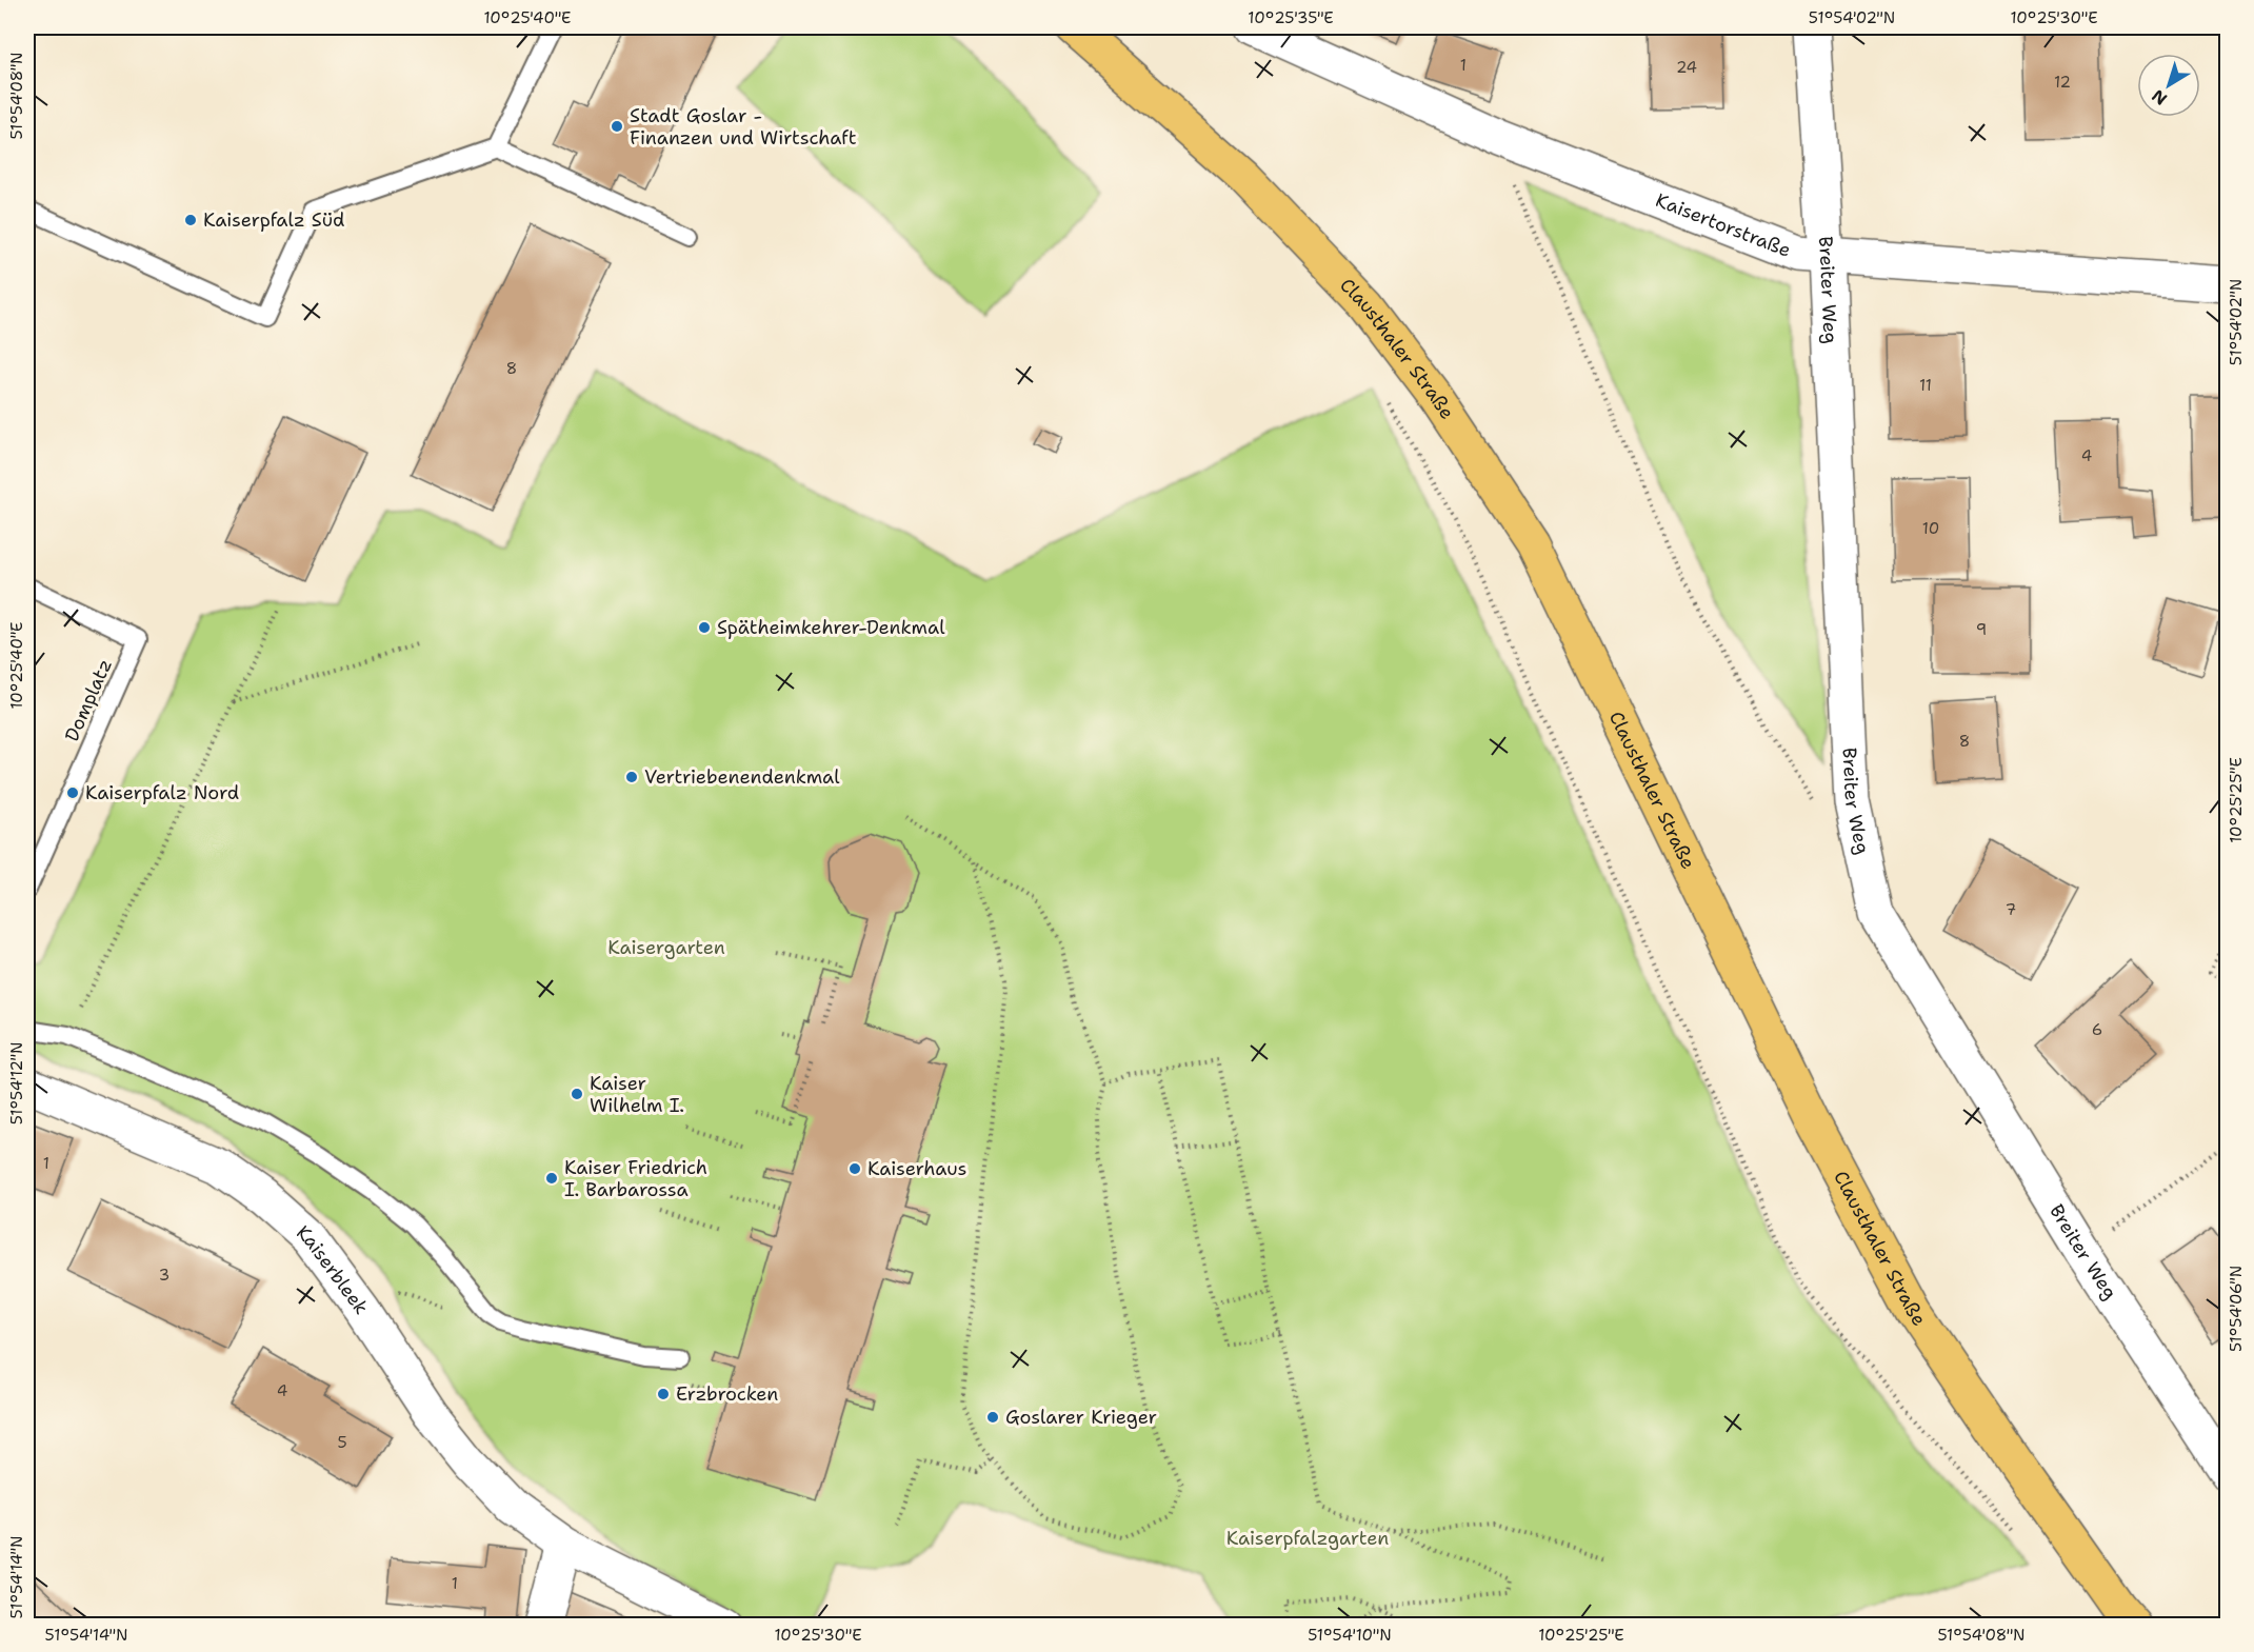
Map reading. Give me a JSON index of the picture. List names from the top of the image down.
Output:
{
  "streets": {
    "main road": ["Clausthaler Straße"],
    "street": ["Kaisertorstraße", "Breiter Weg", "Kaiserbleek"],
    "lane": ["Domplatz"]
  },
  "crossings": [
    ["Kaisertorstraße", "Breiter Weg"]
  ],
  "parks": ["Kaisergarten", "Kaiserpfalzgarten"],
  "places": [
    "Stadt Goslar - Finanzen und Wirtschaft",
    "Kaiserpfalz Süd",
    "Spätheimkehrer-Denkmal",
    "Vertriebenendenkmal",
    "Kaiserpfalz Nord",
    "Kaiser Wilhelm I.",
    "Kaiserhaus",
    "Kaiser Friedrich I. Barbarossa",
    "Erzbrocken",
    "Goslarer Krieger"
  ],
  "house_numbers": [
    "1",
    "24",
    "12",
    "8",
    "11",
    "4",
    "10",
    "9",
    "8",
    "7",
    "6",
    "1",
    "3",
    "4",
    "5",
    "1"
  ],
  "north": "bottom left",
  "coordinates": [
    "10°25'40\"E",
    "10°25'35\"E",
    "51°54'02\"N",
    "10°25'30\"E",
    "51°54'08\"N",
    "10°25'25\"E",
    "51°54'12\"N",
    "51°54'06\"N",
    "51°54'14\"N",
    "51°54'10\"N"
  ]
}
